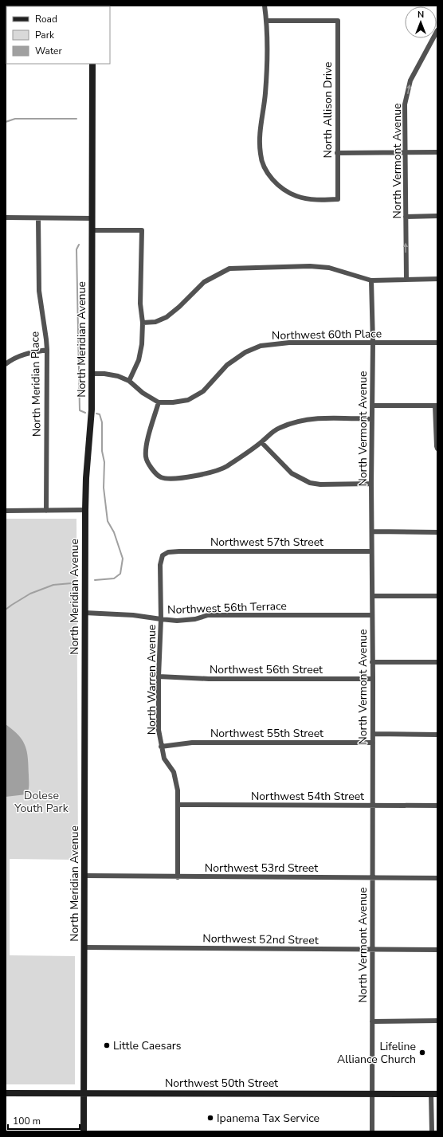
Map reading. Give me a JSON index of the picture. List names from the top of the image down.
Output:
{
  "streets": {
    "main road": ["North Meridian Avenue", "Northwest 50th Street"],
    "street": [
      "North Allison Drive",
      "North Vermont Avenue",
      "Northwest 60th Place",
      "North Meridian Place",
      "Northwest 57th Street",
      "Northwest 56th Terrace",
      "Northwest 56th Street",
      "North Warren Avenue",
      "Northwest 55th Street",
      "Northwest 54th Street",
      "Northwest 53rd Street",
      "Northwest 52nd Street"
    ]
  },
  "crossings": [
    ["North Vermont Avenue", "Northwest 60th Place"],
    ["North Vermont Avenue", "Northwest 57th Street"],
    ["North Vermont Avenue", "Northwest 56th Terrace"],
    ["North Vermont Avenue", "Northwest 56th Street"],
    ["North Vermont Avenue", "Northwest 55th Street"],
    ["North Vermont Avenue", "Northwest 54th Street"],
    ["North Vermont Avenue", "Northwest 53rd Street"],
    ["North Vermont Avenue", "Northwest 52nd Street"],
    ["North Vermont Avenue", "Northwest 50th Street"],
    ["North Meridian Avenue", "Northwest 56th Terrace"],
    ["North Meridian Avenue", "Northwest 53rd Street"],
    ["North Meridian Avenue", "Northwest 52nd Street"],
    ["North Meridian Avenue", "Northwest 50th Street"],
    ["Northwest 57th Street", "North Warren Avenue"],
    ["Northwest 56th Terrace", "North Warren Avenue"],
    ["Northwest 56th Street", "North Warren Avenue"],
    ["North Warren Avenue", "Northwest 55th Street"],
    ["North Warren Avenue", "Northwest 54th Street"],
    ["North Warren Avenue", "Northwest 53rd Street"]
  ],
  "parks": ["Dolese Youth Park"],
  "places": ["Little Caesars", "Lifeline Alliance Church", "Ipanema Tax Service"],
  "legend": ["Road", "Park", "Water"],
  "scale_bar": "100 m",
  "north": "top"
}
